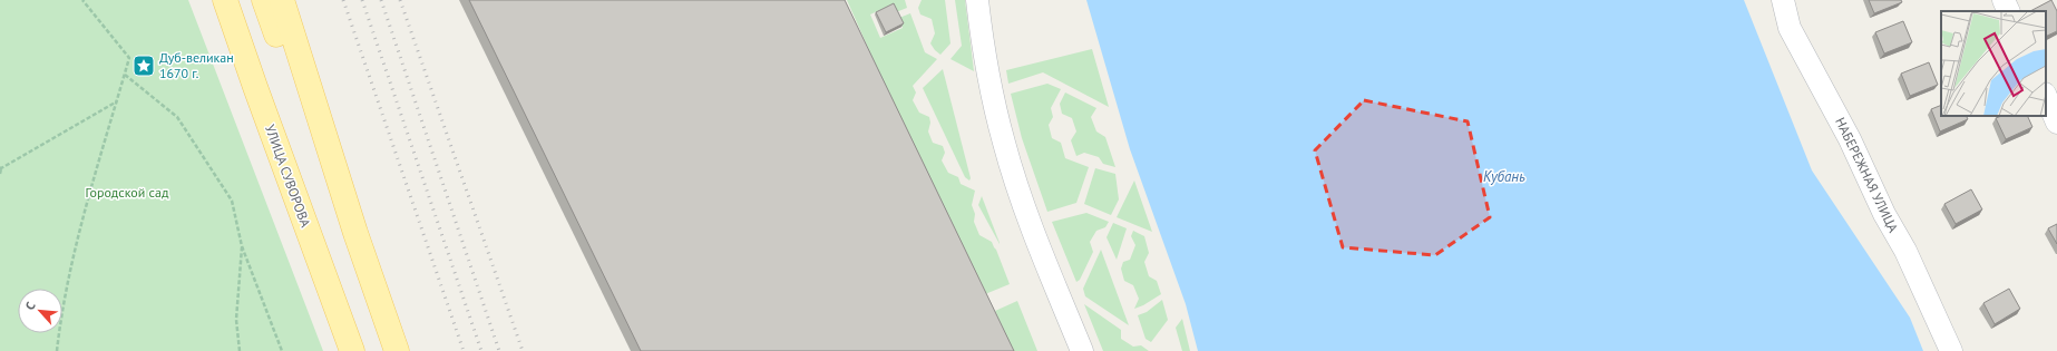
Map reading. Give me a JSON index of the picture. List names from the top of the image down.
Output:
{
  "streets": {
    "main road": ["УЛИЦА СУВОРОВА"],
    "street": ["НАБЕРЕЖНАЯ УЛИЦА"]
  },
  "water": ["Кубань"],
  "parks": ["Городской сад"],
  "places": {
    "place": ["Дуб-великан 1670 г."]
  },
  "north": "top left"
}
